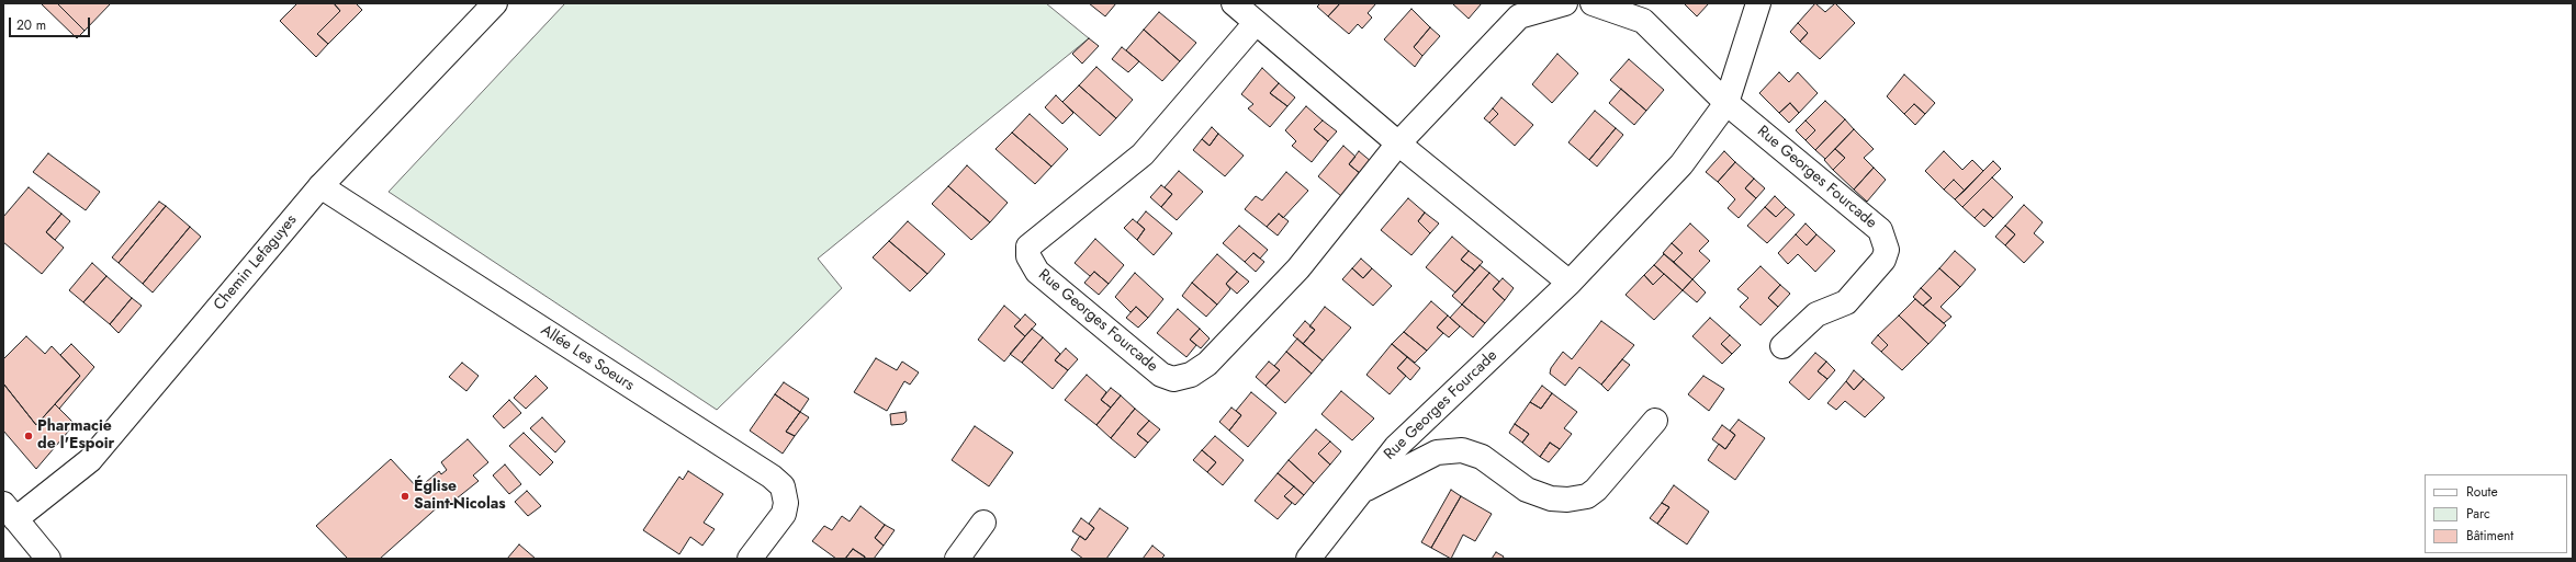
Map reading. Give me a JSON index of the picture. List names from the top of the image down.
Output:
{
  "streets": {
    "street": ["Rue Georges Fourcade", "Chemin Lefaguyes", "Allée Les Soeurs"]
  },
  "crossings": [
    ["Chemin Lefaguyes", "Allée Les Soeurs"]
  ],
  "places": ["Pharmacie de l'Espoir", "Église Saint-Nicolas"],
  "legend": ["Route", "Parc", "Bâtiment"],
  "scale_bar": "20 m"
}
